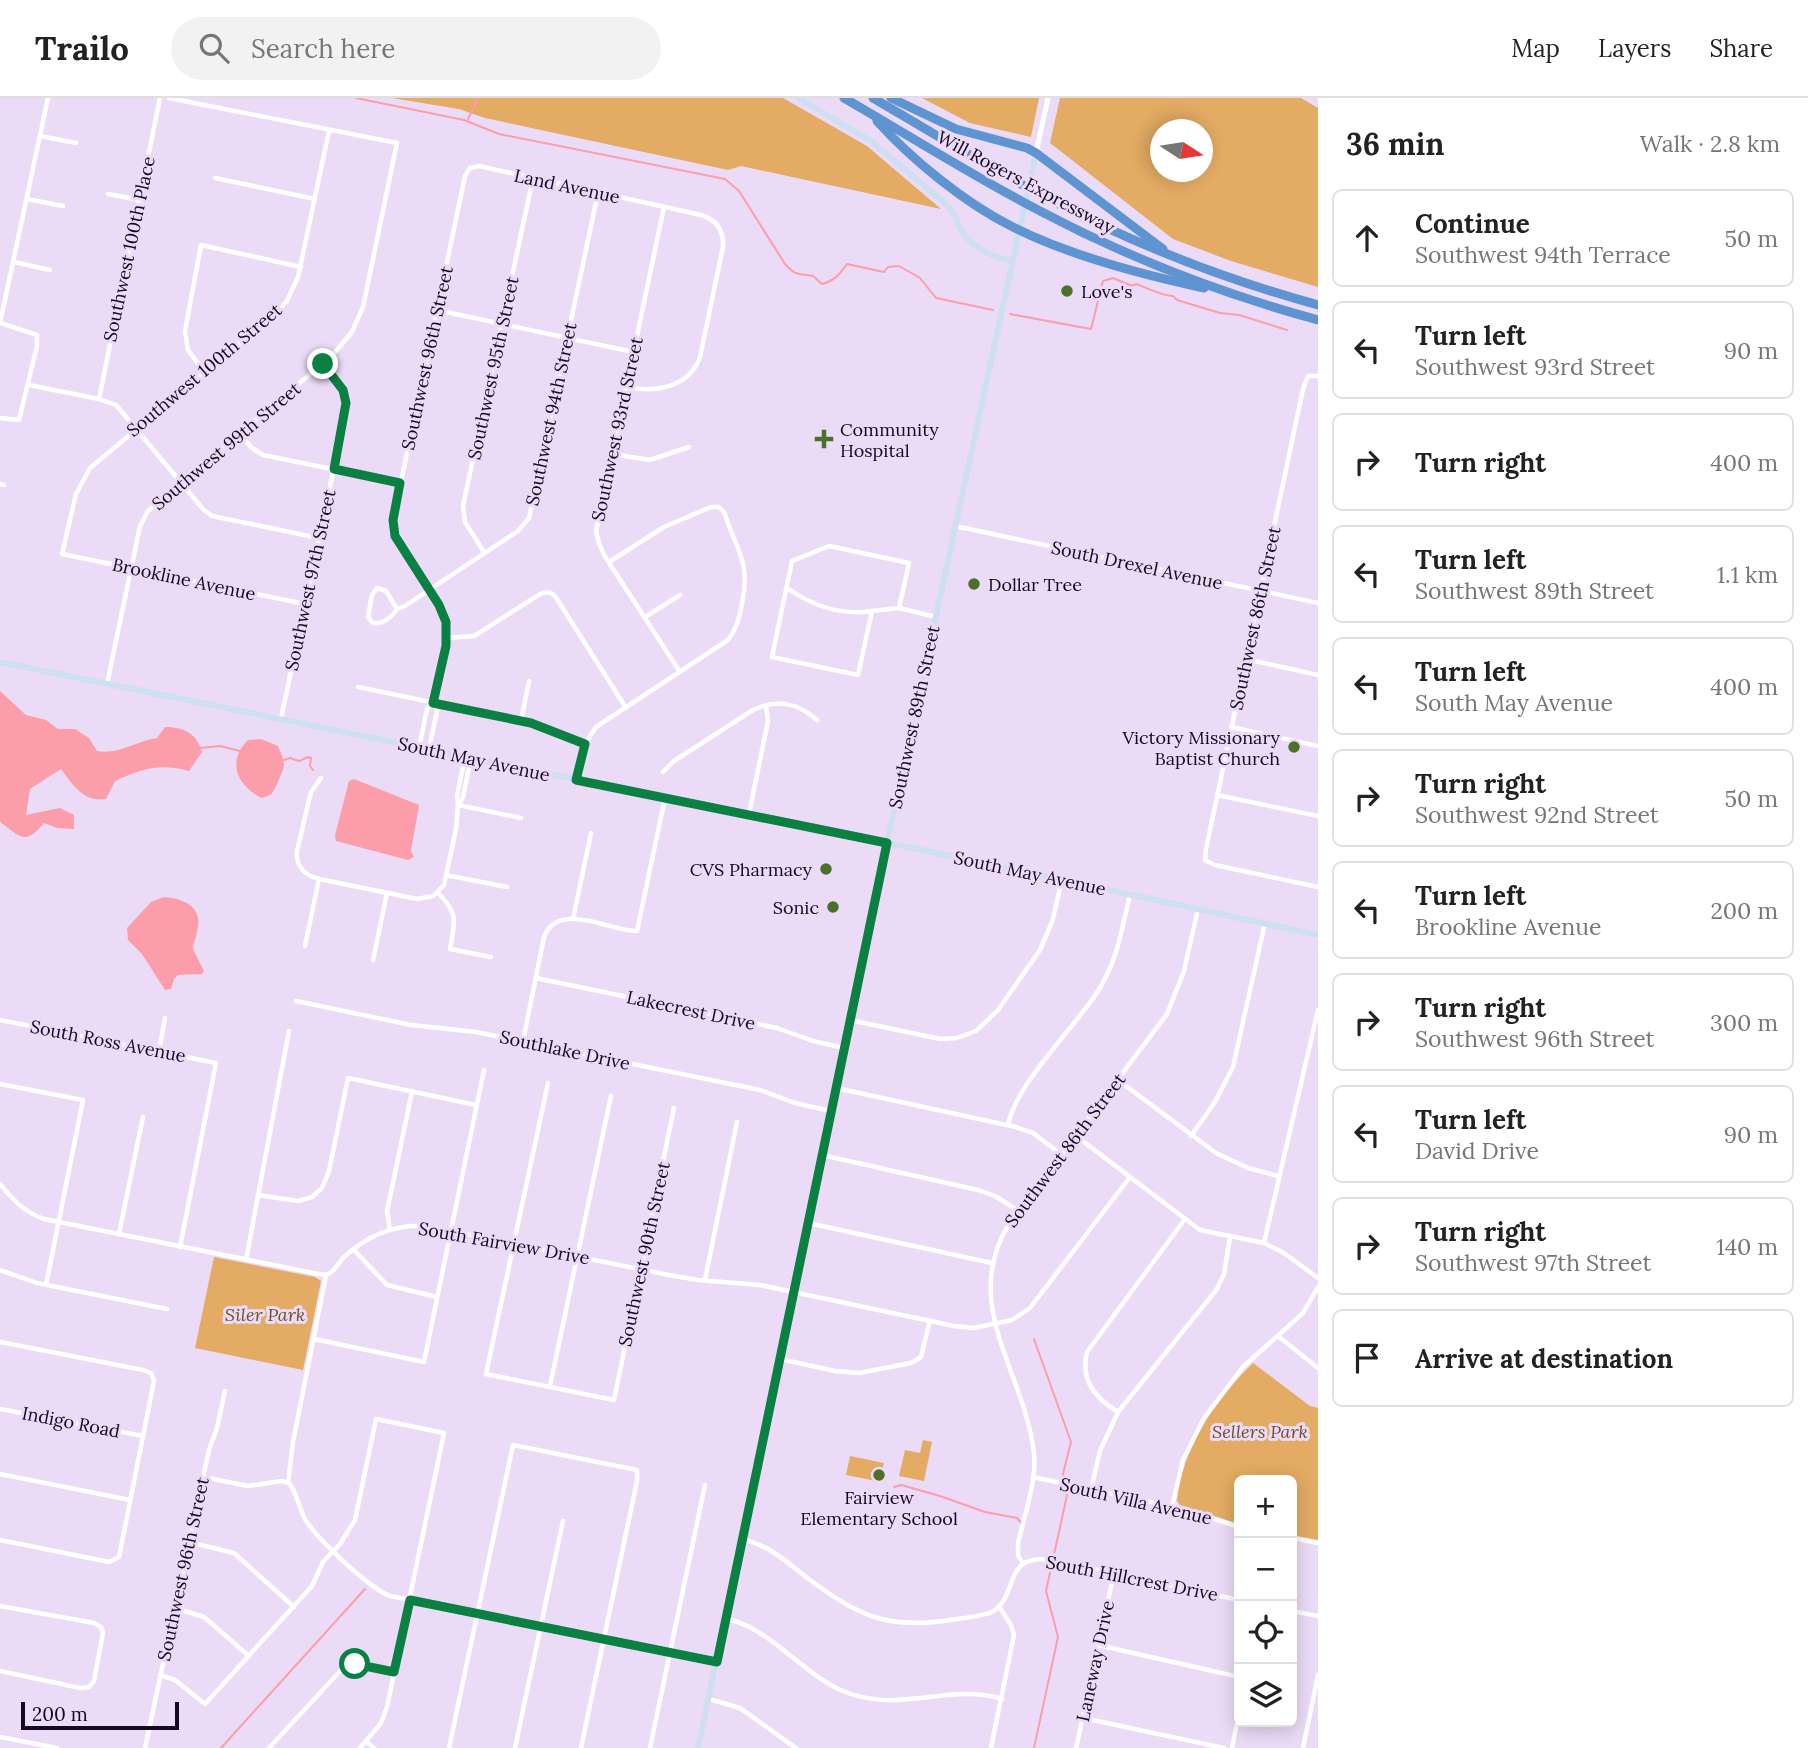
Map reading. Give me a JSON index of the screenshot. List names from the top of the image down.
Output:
{
  "streets": {
    "highway": ["Will Rogers Expressway"],
    "main road": ["Southwest 89th Street", "South May Avenue"],
    "street": [
      "Land Avenue",
      "Southwest 100th Place",
      "Southwest 96th Street",
      "Southwest 95th Street",
      "Southwest 100th Street",
      "Southwest 94th Street",
      "Southwest 93rd Street",
      "Southwest 99th Street",
      "South Drexel Avenue",
      "Brookline Avenue",
      "Southwest 97th Street",
      "Southwest 86th Street",
      "Lakecrest Drive",
      "South Ross Avenue",
      "Southlake Drive",
      "South Fairview Drive",
      "Southwest 90th Street",
      "Indigo Road",
      "South Villa Avenue",
      "South Hillcrest Drive",
      "Laneway Drive"
    ]
  },
  "crossings": [
    ["Land Avenue", "Southwest 96th Street"],
    ["Land Avenue", "Southwest 95th Street"],
    ["Land Avenue", "Southwest 94th Street"],
    ["Land Avenue", "Southwest 93rd Street"],
    ["Southwest 96th Street", "Southwest 94th Street"],
    ["Southwest 96th Street", "South May Avenue"],
    ["Southwest 95th Street", "Southwest 94th Street"],
    ["Southwest 100th Street", "Southwest 99th Street"],
    ["Southwest 100th Street", "Brookline Avenue"],
    ["Southwest 99th Street", "Brookline Avenue"],
    ["Southwest 99th Street", "Southwest 97th Street"],
    ["Southwest 99th Street", "South May Avenue"],
    ["South Drexel Avenue", "Southwest 86th Street"],
    ["South Drexel Avenue", "Southwest 89th Street"],
    ["Brookline Avenue", "Southwest 97th Street"],
    ["Southwest 97th Street", "South May Avenue"],
    ["Southwest 86th Street", "South May Avenue"],
    ["Southwest 86th Street", "South Fairview Drive"],
    ["Southwest 86th Street", "South Villa Avenue"],
    ["Southwest 86th Street", "South Hillcrest Drive"],
    ["Southwest 89th Street", "South May Avenue"],
    ["Southwest 89th Street", "Lakecrest Drive"],
    ["Southwest 89th Street", "Southlake Drive"],
    ["Southwest 89th Street", "South Fairview Drive"],
    ["South Fairview Drive", "Southwest 90th Street"],
    ["South Hillcrest Drive", "Laneway Drive"]
  ],
  "parks": ["Siler Park", "Sellers Park"],
  "places": {
    "other": [
      "Love's",
      "Dollar Tree",
      "Victory Missionary Baptist Church",
      "CVS Pharmacy",
      "Sonic",
      "Fairview Elementary School"
    ],
    "health": ["Community Hospital"]
  },
  "scale_bar": "200 m",
  "north": "right",
  "page": {
    "header": "Trailo",
    "search": "Search here",
    "nav": ["Map", "Layers", "Share"],
    "heading": ["36 min", "Walk · 2.8 km"],
    "list": [
      ["Continue", "Southwest 94th Terrace", "50 m"],
      ["Turn left", "Southwest 93rd Street", "90 m"],
      ["Turn right", "400 m"],
      ["Turn left", "Southwest 89th Street", "1.1 km"],
      ["Turn left", "South May Avenue", "400 m"],
      ["Turn right", "Southwest 92nd Street", "50 m"],
      ["Turn left", "Brookline Avenue", "200 m"],
      ["Turn right", "Southwest 96th Street", "300 m"],
      ["Turn left", "David Drive", "90 m"],
      ["Turn right", "Southwest 97th Street", "140 m"],
      "Arrive at destination"
    ],
    "map_buttons": ["+", "−"],
    "scale": "200 m"
  }
}
